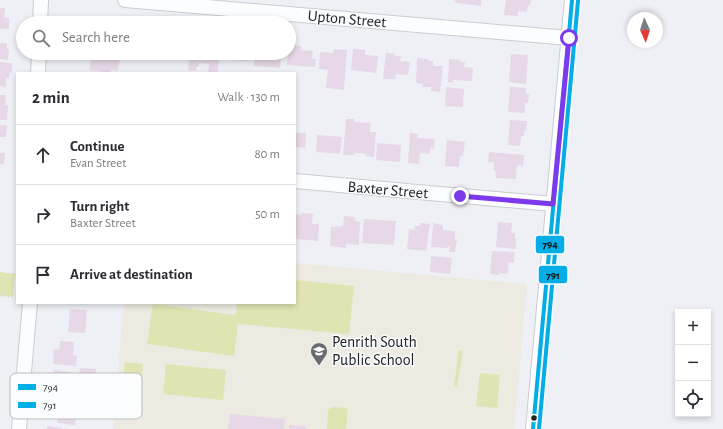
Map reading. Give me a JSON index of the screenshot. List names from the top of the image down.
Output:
{
  "streets": {
    "street": ["Upton Street", "Baxter Street"]
  },
  "places": {
    "school or university": ["Penrith South Public School"]
  },
  "lines": ["transit line 794", "transit line 791"],
  "legend": ["794", "791"],
  "north": "bottom",
  "page": {
    "search": "Search here",
    "heading": ["2 min", "Walk · 130 m"],
    "list": [
      ["Continue", "Evan Street", "80 m"],
      ["Turn right", "Baxter Street", "50 m"],
      "Arrive at destination"
    ],
    "map_buttons": ["+", "−"]
  }
}
